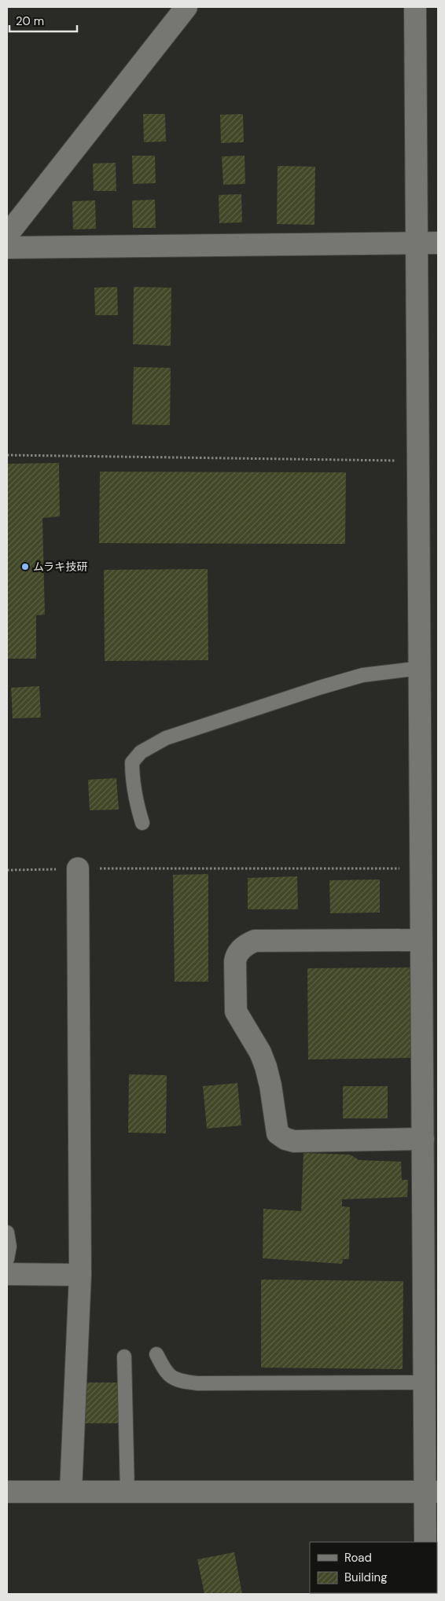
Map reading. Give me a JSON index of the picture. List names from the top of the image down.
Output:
{
  "places": ["ムラキ技研"],
  "legend": ["Road", "Building"],
  "scale_bar": "20 m"
}
